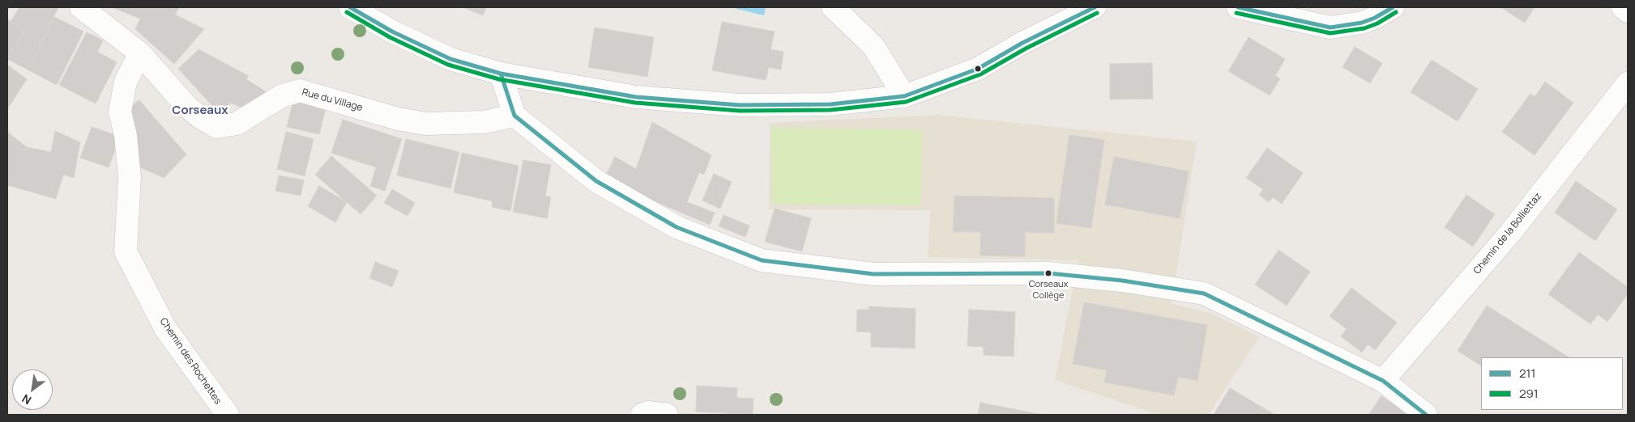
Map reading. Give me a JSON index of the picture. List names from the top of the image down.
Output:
{
  "streets": {
    "street": ["Rue du Village", "Chemin de la Bolliettaz", "Chemin des Rochettes"]
  },
  "crossings": [
    ["Rue du Village", "Chemin des Rochettes"]
  ],
  "districts": ["Corseaux"],
  "places": ["Corseaux Collège"],
  "lines": ["transit line 211", "transit line 291"],
  "legend": ["211", "291"],
  "north": "bottom left"
}
